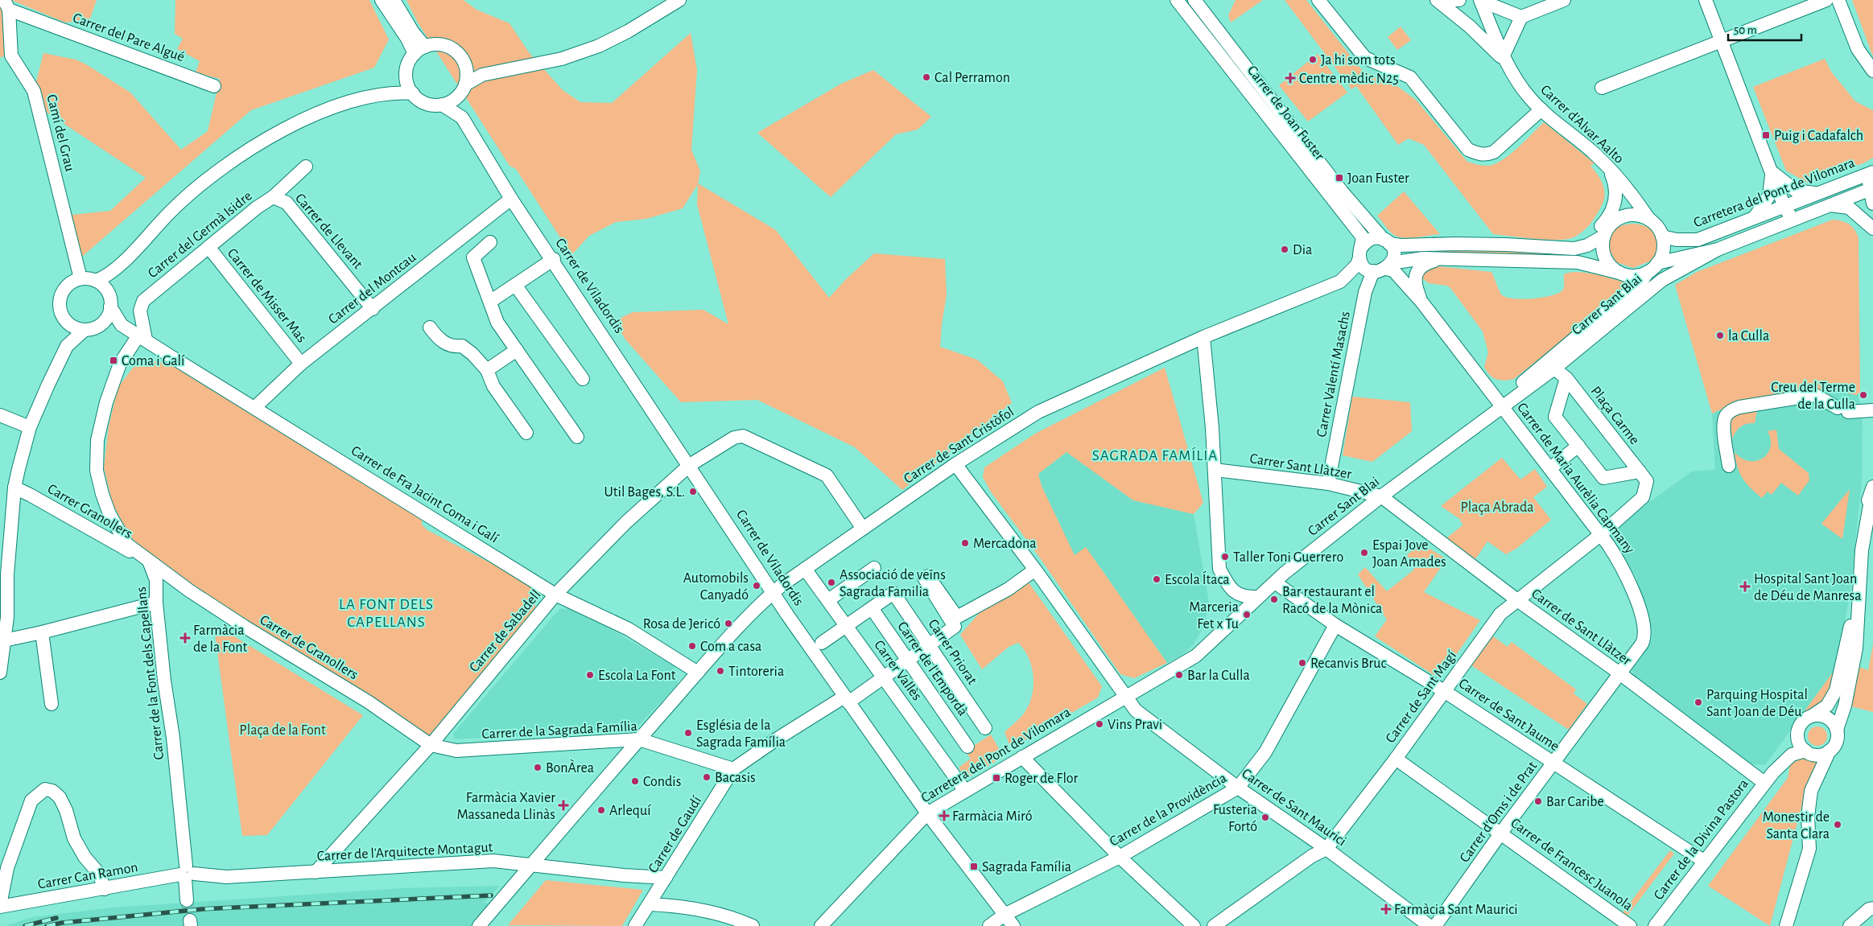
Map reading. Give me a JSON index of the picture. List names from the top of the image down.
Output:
{
  "streets": {
    "street": [
      "Carrer del Pare Algué",
      "Carrer de Joan Fuster",
      "Carrer d'Alvar Aalto",
      "Camí del Grau",
      "Carretera del Pont de Vilomara",
      "Carrer de Llevant",
      "Carrer del Germà Isidre",
      "Carrer de Viladordis",
      "Carrer del Montcau",
      "Carrer de Misser Mas",
      "Carrer Sant Blai",
      "Carrer Valentí Masachs",
      "Plaça Carme",
      "Carrer de Sant Cristòfol",
      "Carrer Sant Llàtzer",
      "Carrer de Maria Aurèlia Capmany",
      "Carrer de Fra Jacint Coma i Galí",
      "Carrer Granollers",
      "Carrer de Sant Llàtzer",
      "Carrer de Sabadell",
      "Carrer de Granollers",
      "Carrer Priorat",
      "Carrer de l'Empordà",
      "Carrer Vallès",
      "Carrer de la Font dels Capellans",
      "Carrer de Sant Magí",
      "Carrer de Sant Jaume",
      "Carrer de la Sagrada Família",
      "Carrer de Sant Maurici",
      "Carrer de la Providència",
      "Carrer d'Oms i de Prat",
      "Carrer de Gaudí",
      "Carrer de la Divina Pastora",
      "Carrer de l'Arquitecte Montagut",
      "Carrer de Francesc Juanola",
      "Carrer Can Ramon"
    ]
  },
  "crossings": [
    ["Carrer del Pare Algué", "Camí del Grau"],
    ["Carrer de Joan Fuster", "Carrer Valentí Masachs"],
    ["Carrer de Joan Fuster", "Carrer de Maria Aurèlia Capmany"],
    ["Carrer d'Alvar Aalto", "Carretera del Pont de Vilomara"],
    ["Carrer d'Alvar Aalto", "Carrer Sant Blai"],
    ["Carretera del Pont de Vilomara", "Carrer de Viladordis"],
    ["Carretera del Pont de Vilomara", "Carrer Sant Blai"],
    ["Carretera del Pont de Vilomara", "Carrer Vallès"],
    ["Carretera del Pont de Vilomara", "Carrer de Sant Maurici"],
    ["Carrer de Llevant", "Carrer del Germà Isidre"],
    ["Carrer de Llevant", "Carrer del Montcau"],
    ["Carrer del Germà Isidre", "Carrer de Misser Mas"],
    ["Carrer del Germà Isidre", "Carrer de Fra Jacint Coma i Galí"],
    ["Carrer de Viladordis", "Carrer del Montcau"],
    ["Carrer de Viladordis", "Carrer de Sant Cristòfol"],
    ["Carrer de Viladordis", "Carrer de Sabadell"],
    ["Carrer de Viladordis", "Carrer de la Providència"],
    ["Carrer de Viladordis", "Carrer de Gaudí"],
    ["Carrer del Montcau", "Carrer de Misser Mas"],
    ["Carrer del Montcau", "Carrer de Fra Jacint Coma i Galí"],
    ["Carrer Sant Blai", "Plaça Carme"],
    ["Carrer Sant Blai", "Carrer Sant Llàtzer"],
    ["Carrer Sant Blai", "Carrer de Maria Aurèlia Capmany"],
    ["Carrer Sant Blai", "Carrer de Sant Llàtzer"],
    ["Carrer Sant Blai", "Carrer de Sant Jaume"],
    ["Carrer Valentí Masachs", "Carrer Sant Llàtzer"],
    ["Carrer Valentí Masachs", "Carrer de Maria Aurèlia Capmany"],
    ["Plaça Carme", "Carrer de Sant Magí"],
    ["Carrer de Sant Cristòfol", "Carrer de Fra Jacint Coma i Galí"],
    ["Carrer de Sant Cristòfol", "Carrer de Sabadell"],
    ["Carrer de Sant Cristòfol", "Carrer Vallès"],
    ["Carrer de Sant Cristòfol", "Carrer de la Sagrada Família"],
    ["Carrer de Sant Cristòfol", "Carrer de Sant Maurici"],
    ["Carrer de Sant Cristòfol", "Carrer de l'Arquitecte Montagut"],
    ["Carrer Sant Llàtzer", "Carrer de Sant Llàtzer"],
    ["Carrer de Maria Aurèlia Capmany", "Carrer de Sant Magí"],
    ["Carrer de Maria Aurèlia Capmany", "Carrer d'Oms i de Prat"],
    ["Carrer de Fra Jacint Coma i Galí", "Carrer de Sabadell"],
    ["Carrer Granollers", "Carrer de Granollers"],
    ["Carrer Granollers", "Carrer de la Font dels Capellans"],
    ["Carrer de Sant Llàtzer", "Carrer de Sant Magí"],
    ["Carrer de Sant Llàtzer", "Carrer d'Oms i de Prat"],
    ["Carrer de Sant Llàtzer", "Carrer de la Divina Pastora"],
    ["Carrer de Sabadell", "Carrer de Granollers"],
    ["Carrer de Sabadell", "Carrer de la Sagrada Família"],
    ["Carrer de Sabadell", "Carrer de l'Arquitecte Montagut"],
    ["Carrer de Granollers", "Carrer de la Font dels Capellans"],
    ["Carrer de Granollers", "Carrer de la Sagrada Família"],
    ["Carrer Priorat", "Carrer de l'Empordà"],
    ["Carrer Priorat", "Carrer de Gaudí"],
    ["Carrer de l'Empordà", "Carrer de Gaudí"],
    ["Carrer Vallès", "Carrer de Gaudí"],
    ["Carrer de la Font dels Capellans", "Carrer de l'Arquitecte Montagut"],
    ["Carrer de la Font dels Capellans", "Carrer Can Ramon"],
    ["Carrer de Sant Magí", "Carrer de Sant Jaume"],
    ["Carrer de Sant Magí", "Carrer de Sant Maurici"],
    ["Carrer de Sant Magí", "Carrer de Francesc Juanola"],
    ["Carrer de Sant Jaume", "Carrer de la Providència"],
    ["Carrer de Sant Jaume", "Carrer d'Oms i de Prat"],
    ["Carrer de Sant Jaume", "Carrer de la Divina Pastora"],
    ["Carrer de la Sagrada Família", "Carrer de Gaudí"],
    ["Carrer de Sant Maurici", "Carrer de la Providència"],
    ["Carrer de Sant Maurici", "Carrer de Gaudí"],
    ["Carrer d'Oms i de Prat", "Carrer de Francesc Juanola"],
    ["Carrer de Gaudí", "Carrer de l'Arquitecte Montagut"],
    ["Carrer de l'Arquitecte Montagut", "Carrer Can Ramon"]
  ],
  "districts": ["SAGRADA FAMÍLIA", "LA FONT DELS CAPELLANS"],
  "parks": ["Plaça Abrada", "Plaça de la Font"],
  "places": {
    "other": [
      "Ja hi som tots",
      "Cal Perramon",
      "Dia",
      "la Culla",
      "Creu del Terme de la Culla",
      "Util Bages, S.L.",
      "Mercadona",
      "Espai Jove Joan Amades",
      "Taller Toni Guerrero",
      "Escola Ítaca",
      "Associació de veïns Sagrada Familia",
      "Automobils Canyadó",
      "Bar restaurant el Racó de la Mònica",
      "Marceria Fet x Tu",
      "Rosa de Jericó",
      "Com a casa",
      "Recanvis Bruc",
      "Tintoreria",
      "Escola La Font",
      "Bar la Culla",
      "Parquing Hospital Sant Joan de Déu",
      "Vins Pravi",
      "Església de la Sagrada Família",
      "BonÀrea",
      "Bacasis",
      "Condis",
      "Bar Caribe",
      "Arlequí",
      "Fusteria Fortó",
      "Monestir de Santa Clara"
    ],
    "health": [
      "Centre mèdic N25",
      "Hospital Sant Joan de Déu de Manresa",
      "Farmàcia de la Font",
      "Farmàcia Xavier Massaneda Llinàs",
      "Farmàcia Miró",
      "Farmàcia Sant Maurici"
    ],
    "transit": [
      "Puig i Cadafalch",
      "Joan Fuster",
      "Coma i Galí",
      "Roger de Flor",
      "Sagrada Família"
    ]
  },
  "scale_bar": "50 m"
}
